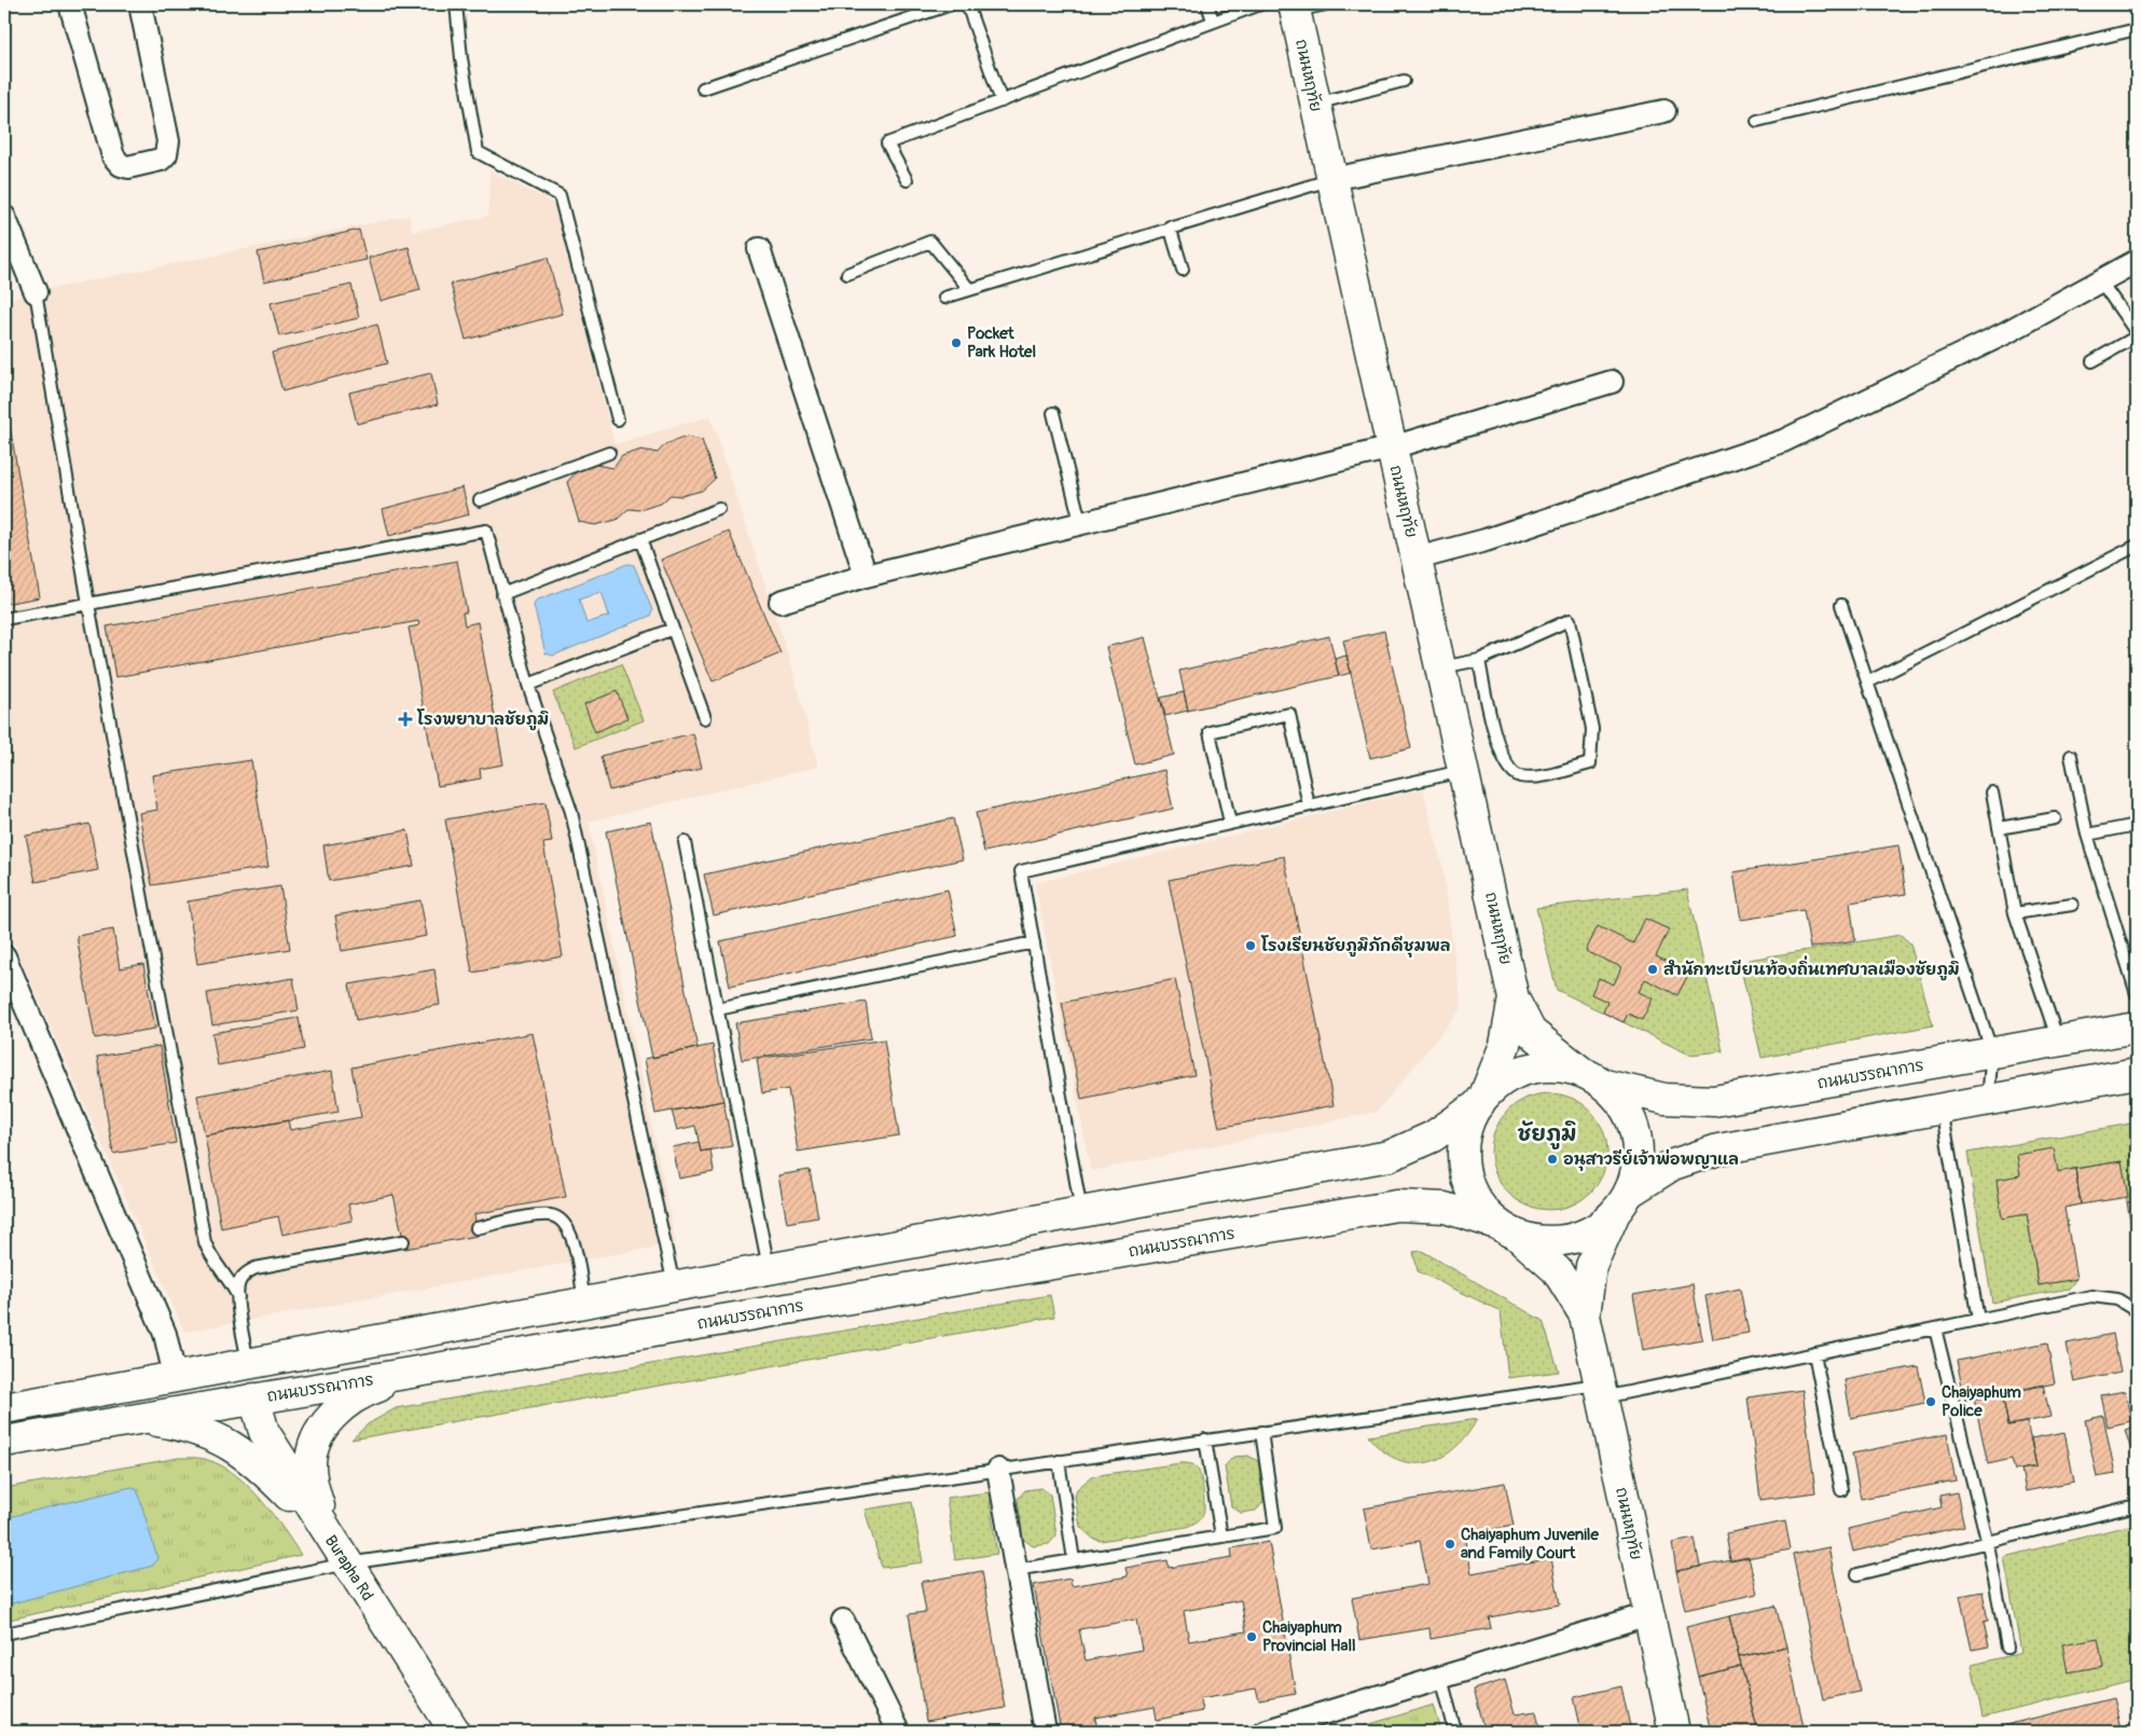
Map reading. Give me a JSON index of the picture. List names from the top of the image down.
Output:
{
  "streets": {
    "street": ["ถนนหฤทัย", "ถนนบรรณาการ", "Burapha Rd"]
  },
  "crossings": [
    ["ถนนหฤทัย", "ถนนบรรณาการ"],
    ["ถนนบรรณาการ", "Burapha Rd"]
  ],
  "districts": ["ชัยภูมิ"],
  "places": {
    "other": [
      "Pocket Park Hotel",
      "โรงเรียนชัยภูมิภักดีชุมพล",
      "สำนักทะเบียนท้องถิ่นเทศบาลเมืองชัยภูมิ",
      "อนุสาวรีย์เจ้าพ่อพญาแล",
      "Chaiyaphum Police",
      "Chaiyaphum Juvenile and Family Court",
      "Chaiyaphum Provincial Hall"
    ],
    "health": ["โรงพยาบาลชัยภูมิ"]
  }
}
